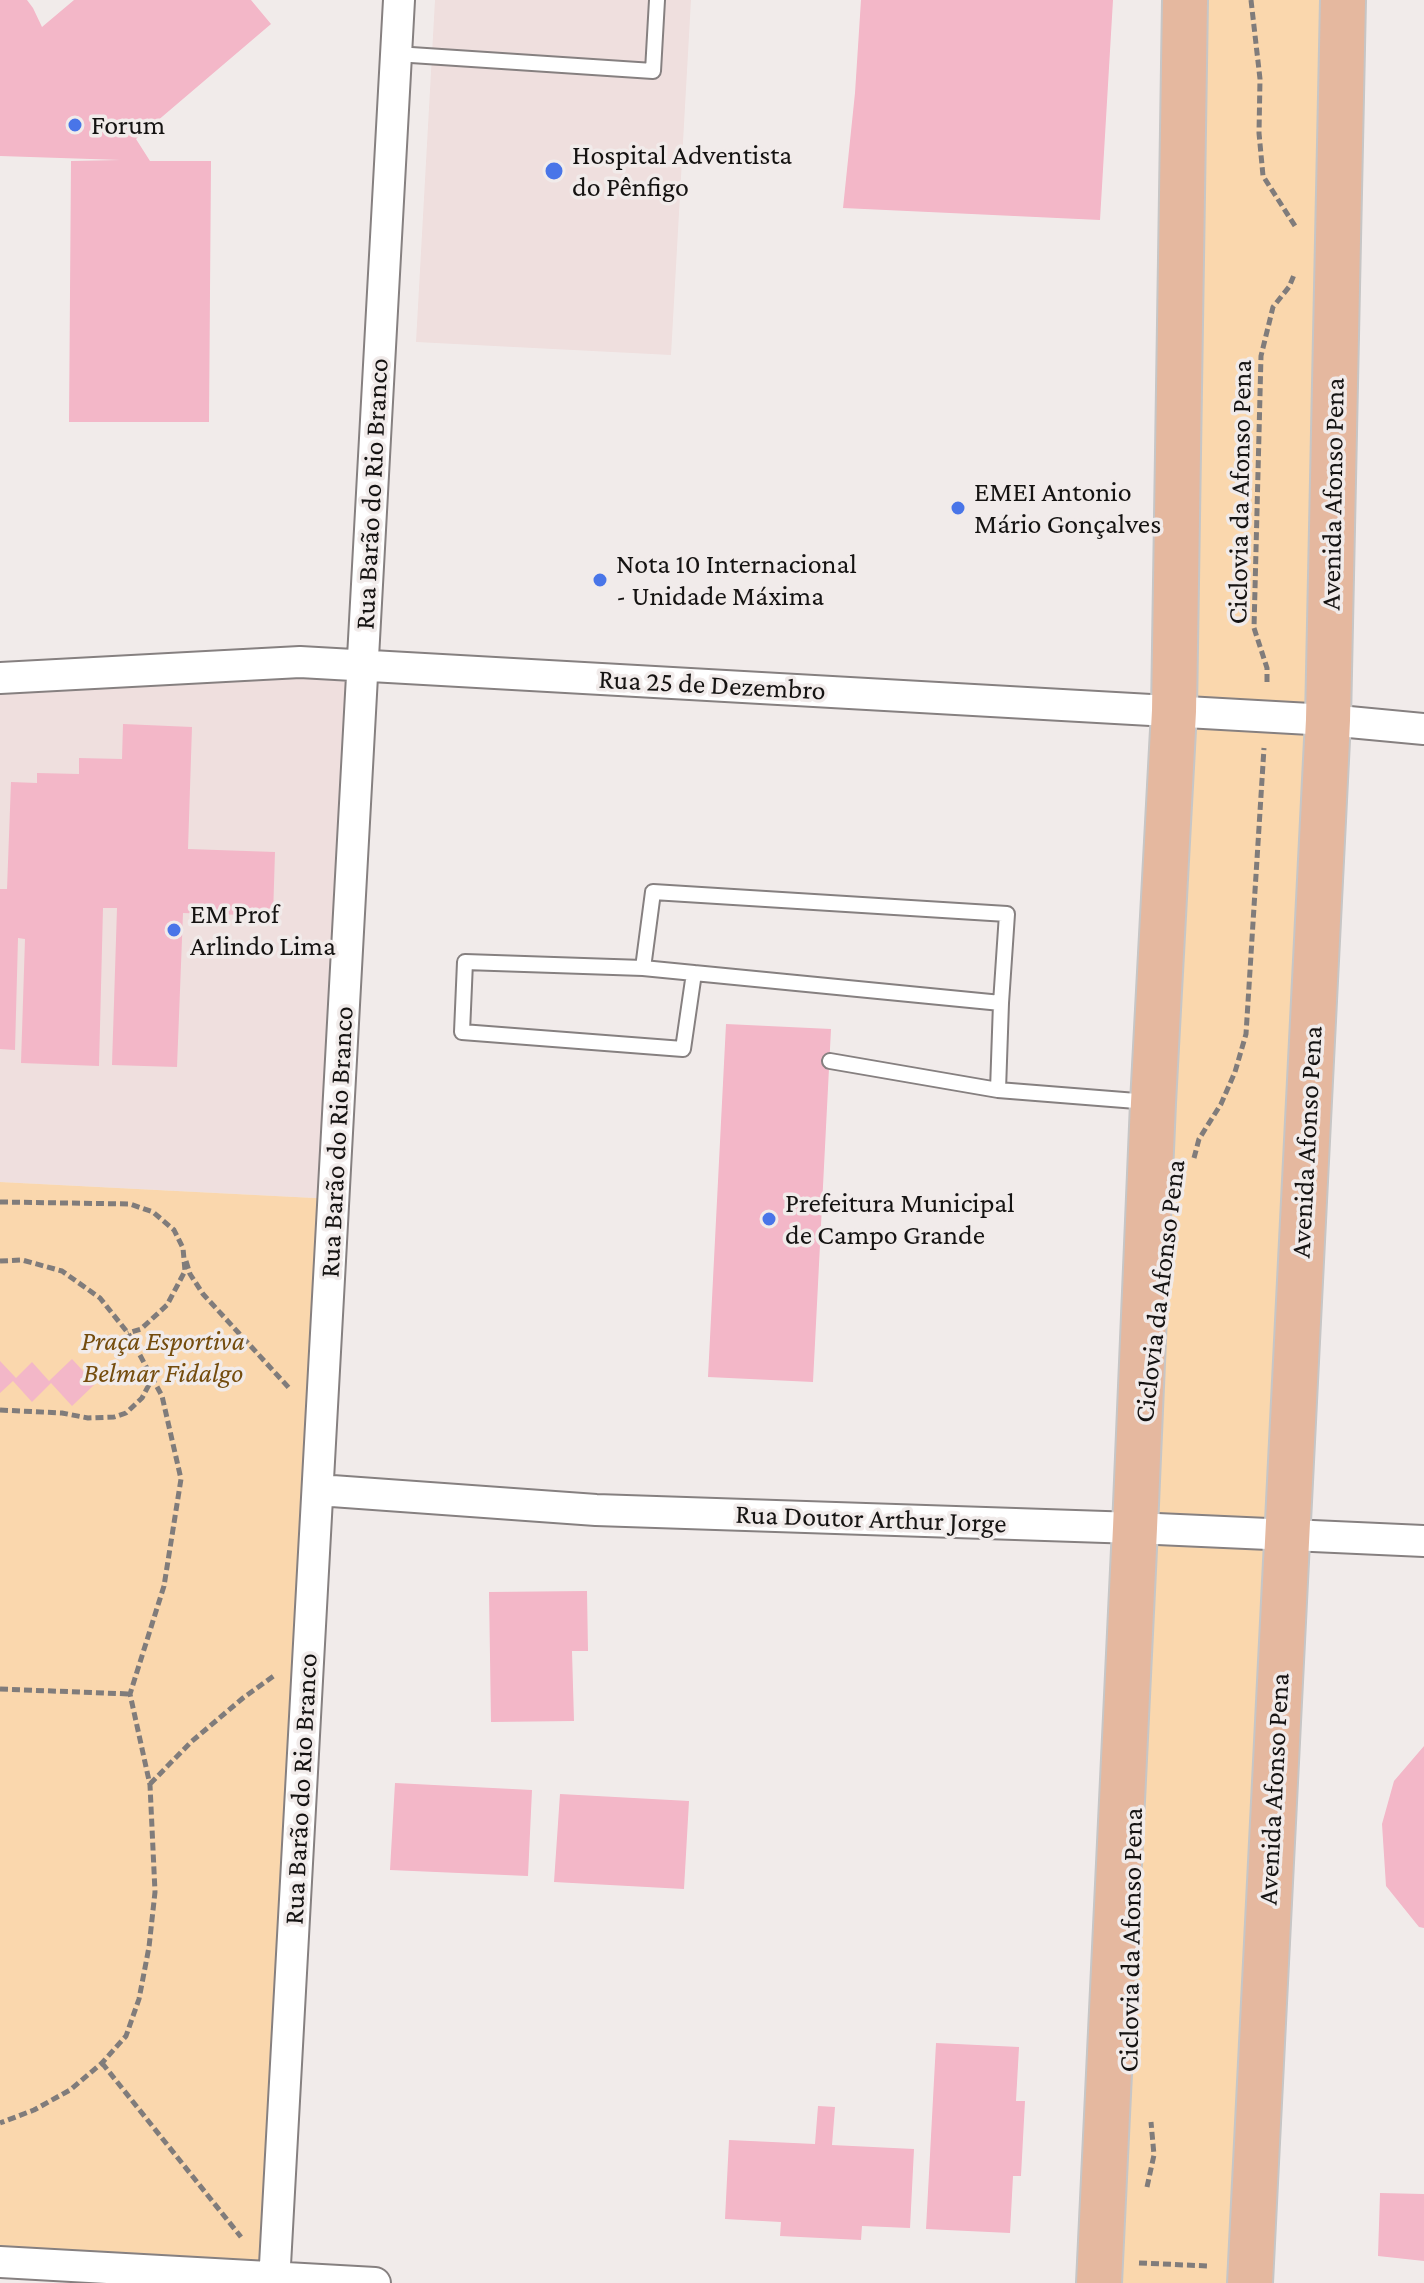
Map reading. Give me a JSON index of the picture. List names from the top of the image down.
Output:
{
  "streets": {
    "main road": ["Avenida Afonso Pena"],
    "street": ["Rua Barão do Rio Branco", "Rua 25 de Dezembro", "Rua Doutor Arthur Jorge"],
    "path": ["Ciclovia da Afonso Pena"]
  },
  "crossings": [
    ["Ciclovia da Afonso Pena", "Rua 25 de Dezembro"],
    ["Rua Barão do Rio Branco", "Rua 25 de Dezembro"],
    ["Rua Barão do Rio Branco", "Rua Doutor Arthur Jorge"],
    ["Avenida Afonso Pena", "Rua 25 de Dezembro"],
    ["Avenida Afonso Pena", "Rua Doutor Arthur Jorge"]
  ],
  "parks": ["Praça Esportiva Belmar Fidalgo"],
  "places": [
    "Forum",
    "Hospital Adventista do Pênfigo",
    "EMEI Antonio Mário Gonçalves",
    "Nota 10 Internacional - Unidade Máxima",
    "EM Prof Arlindo Lima",
    "Prefeitura Municipal de Campo Grande"
  ]
}
